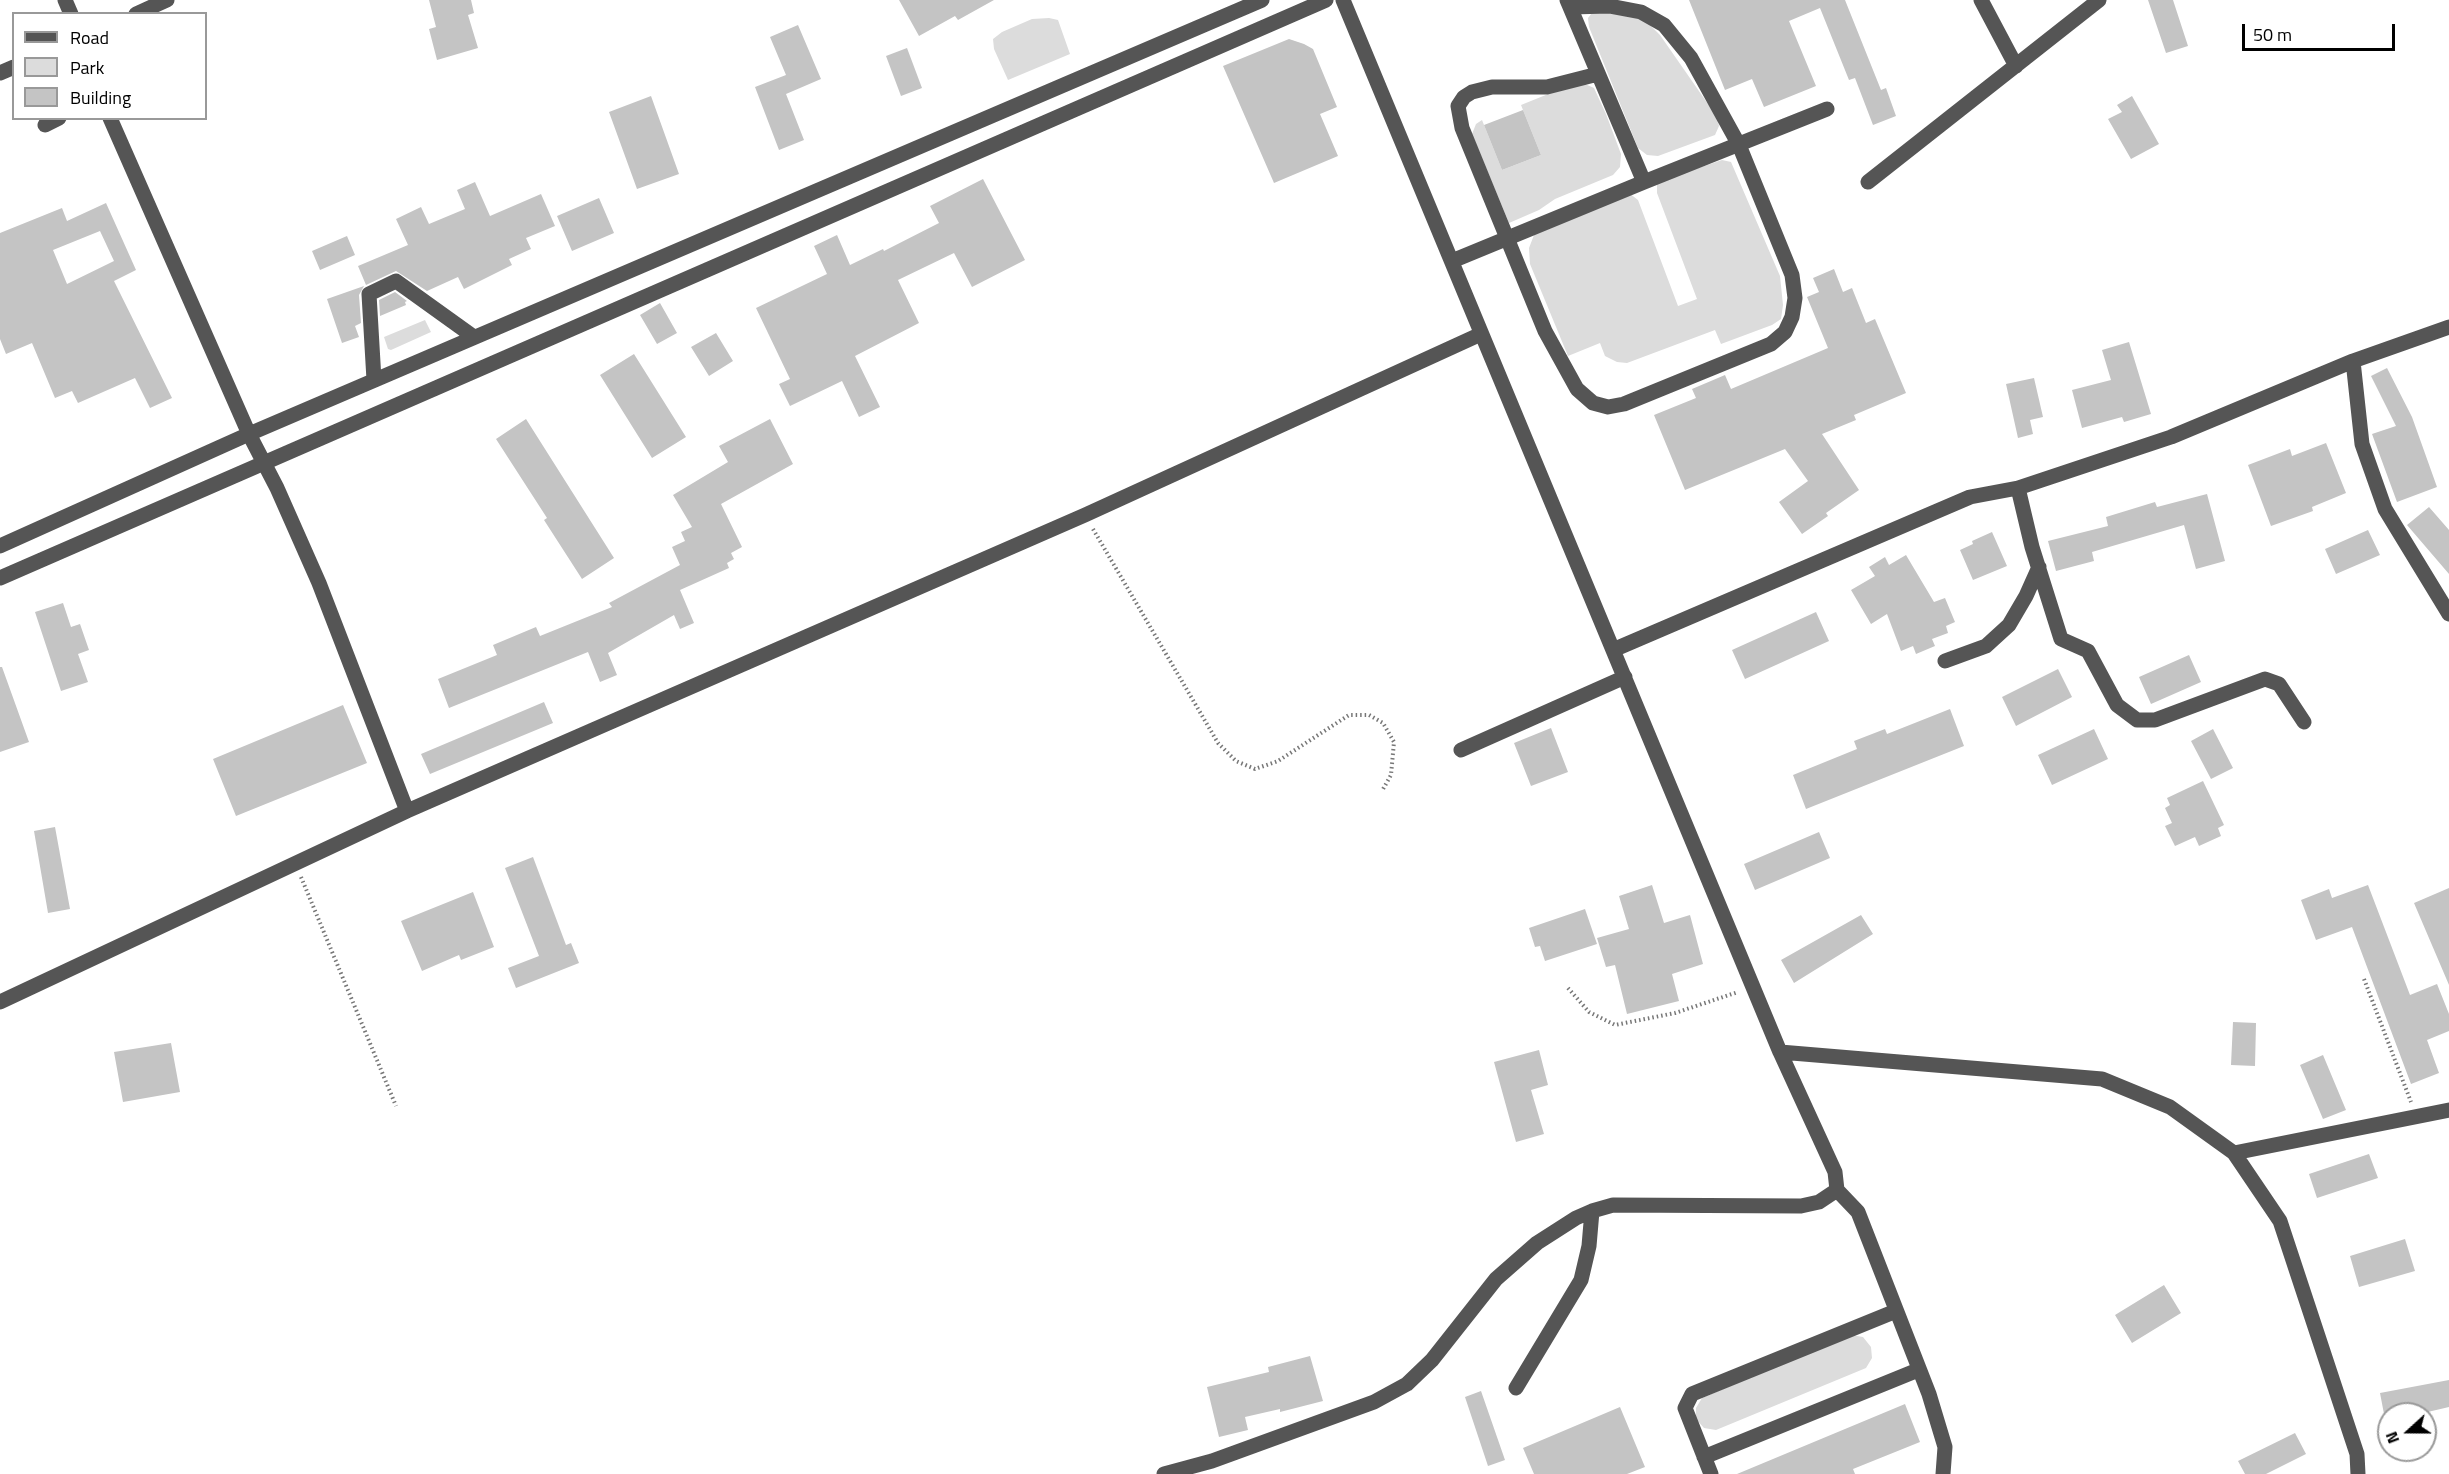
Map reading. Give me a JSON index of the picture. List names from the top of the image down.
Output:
{
  "legend": ["Road", "Park", "Building"],
  "scale_bar": "50 m",
  "north": "left"
}
